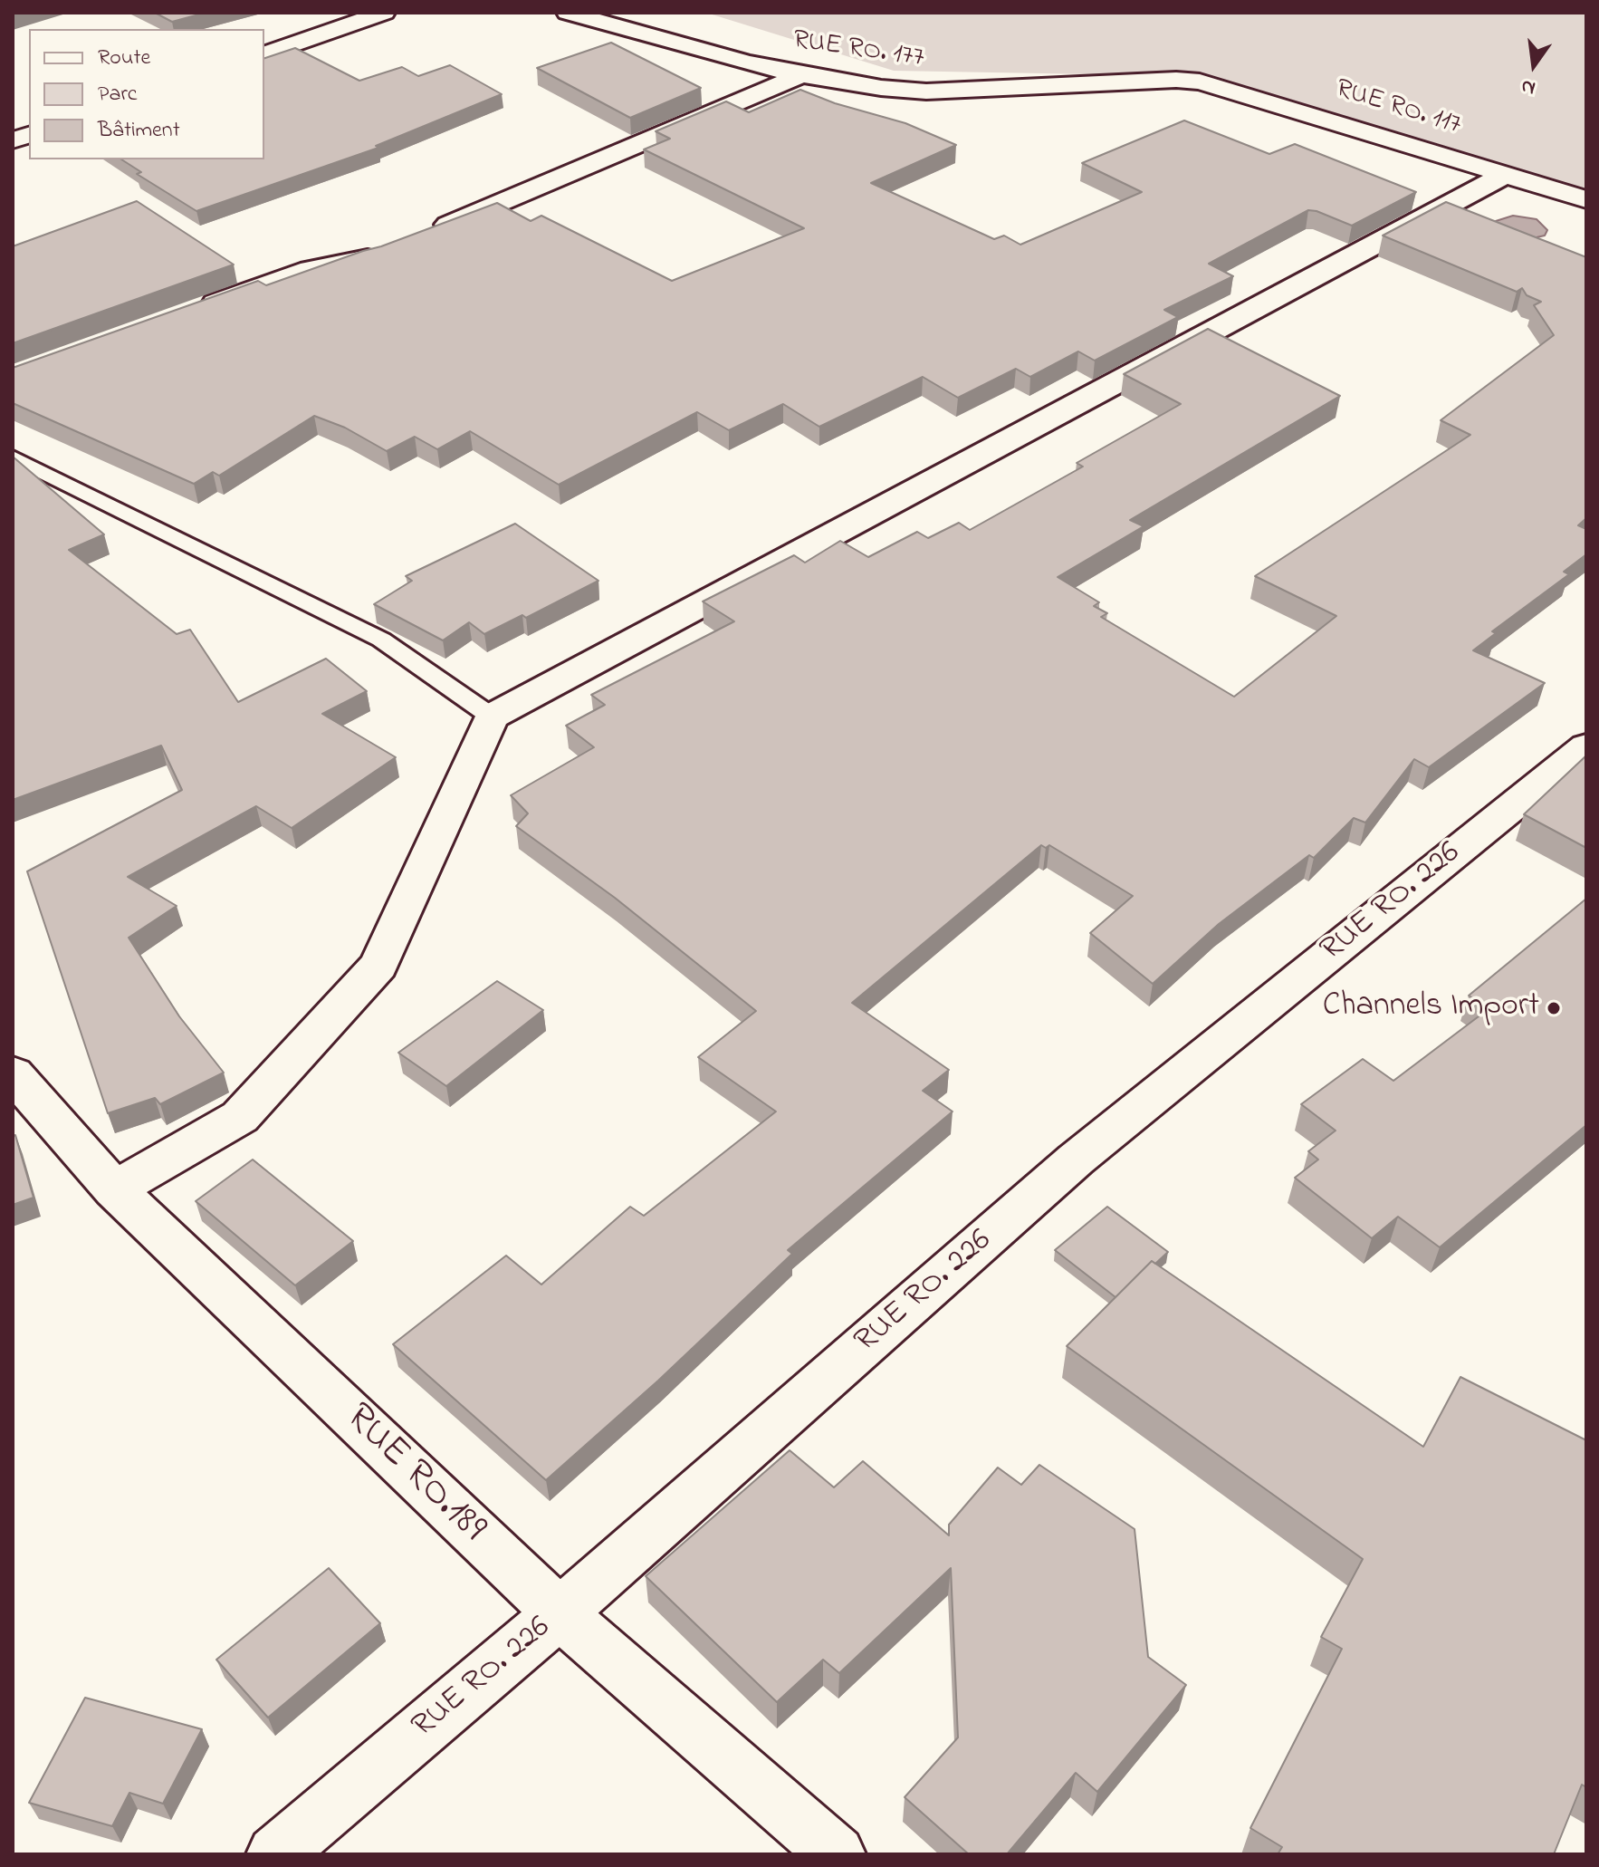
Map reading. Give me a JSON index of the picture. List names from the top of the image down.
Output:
{
  "streets": {
    "street": [
      "RUE RO. 177",
      "RUE RO. 117",
      "RUE RO. 226",
      "RUE RO.189"
    ]
  },
  "crossings": [
    ["RUE RO. 177", "RUE RO. 117"],
    ["RUE RO. 226", "RUE RO.189"]
  ],
  "places": ["Channels Import"],
  "legend": ["Route", "Parc", "Bâtiment"],
  "north": "bottom"
}
